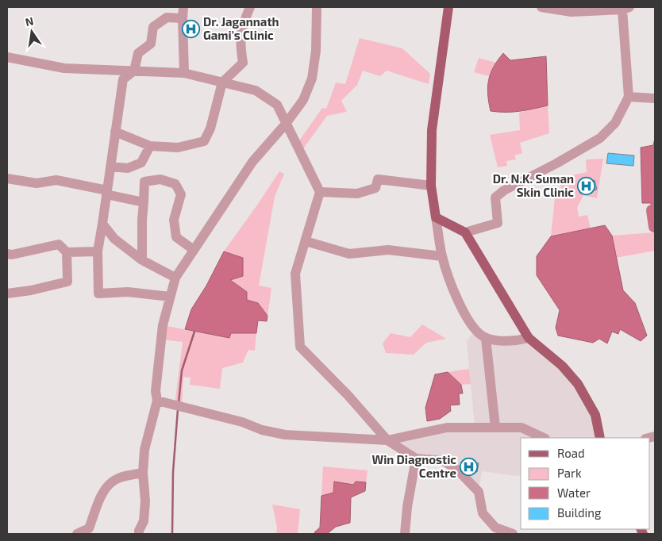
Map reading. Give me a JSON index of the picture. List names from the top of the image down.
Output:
{
  "places": {
    "hospital": ["Dr. Jagannath Gami's Clinic", "Dr. N.K. Suman Skin Clinic", "Win Diagnostic Centre"]
  },
  "legend": [
    "Road",
    "Park",
    "Water",
    "Building"
  ],
  "north": "top"
}
